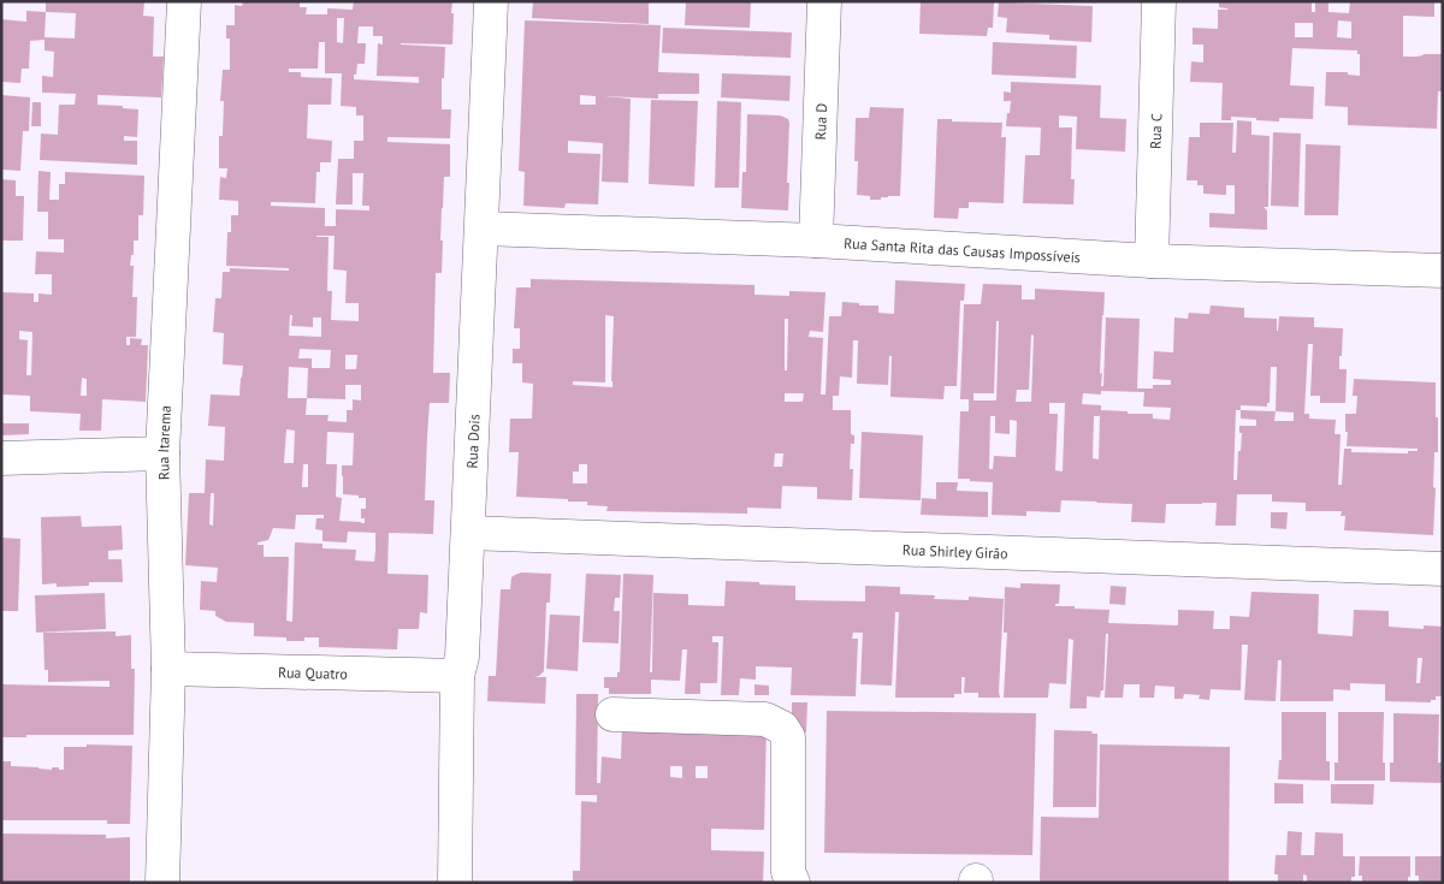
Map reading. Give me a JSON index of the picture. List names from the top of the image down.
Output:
{
  "streets": {
    "street": [
      "Rua D",
      "Rua C",
      "Rua Santa Rita das Causas Impossíveis",
      "Rua Itarema",
      "Rua Dois",
      "Rua Shirley Girão",
      "Rua Quatro"
    ]
  },
  "crossings": [
    ["Rua D", "Rua Santa Rita das Causas Impossíveis"],
    ["Rua C", "Rua Santa Rita das Causas Impossíveis"],
    ["Rua Santa Rita das Causas Impossíveis", "Rua Dois"],
    ["Rua Itarema", "Rua Quatro"],
    ["Rua Dois", "Rua Shirley Girão"],
    ["Rua Dois", "Rua Quatro"]
  ]
}
